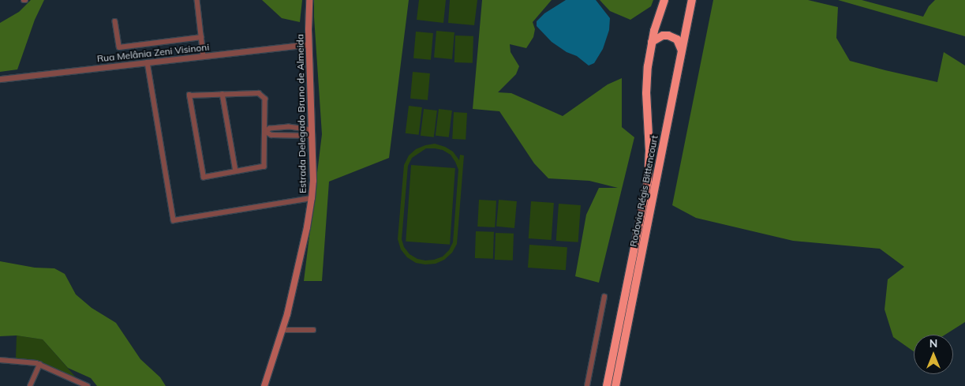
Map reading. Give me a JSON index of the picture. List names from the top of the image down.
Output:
{
  "streets": {
    "highway": ["Rodovia Régis Bittencourt"],
    "main road": ["Estrada Delegado Bruno de Almeida"],
    "street": ["Rua Melânia Zeni Visinoni"]
  },
  "crossings": [
    ["Rua Melânia Zeni Visinoni", "Estrada Delegado Bruno de Almeida"]
  ],
  "north": "top"
}
